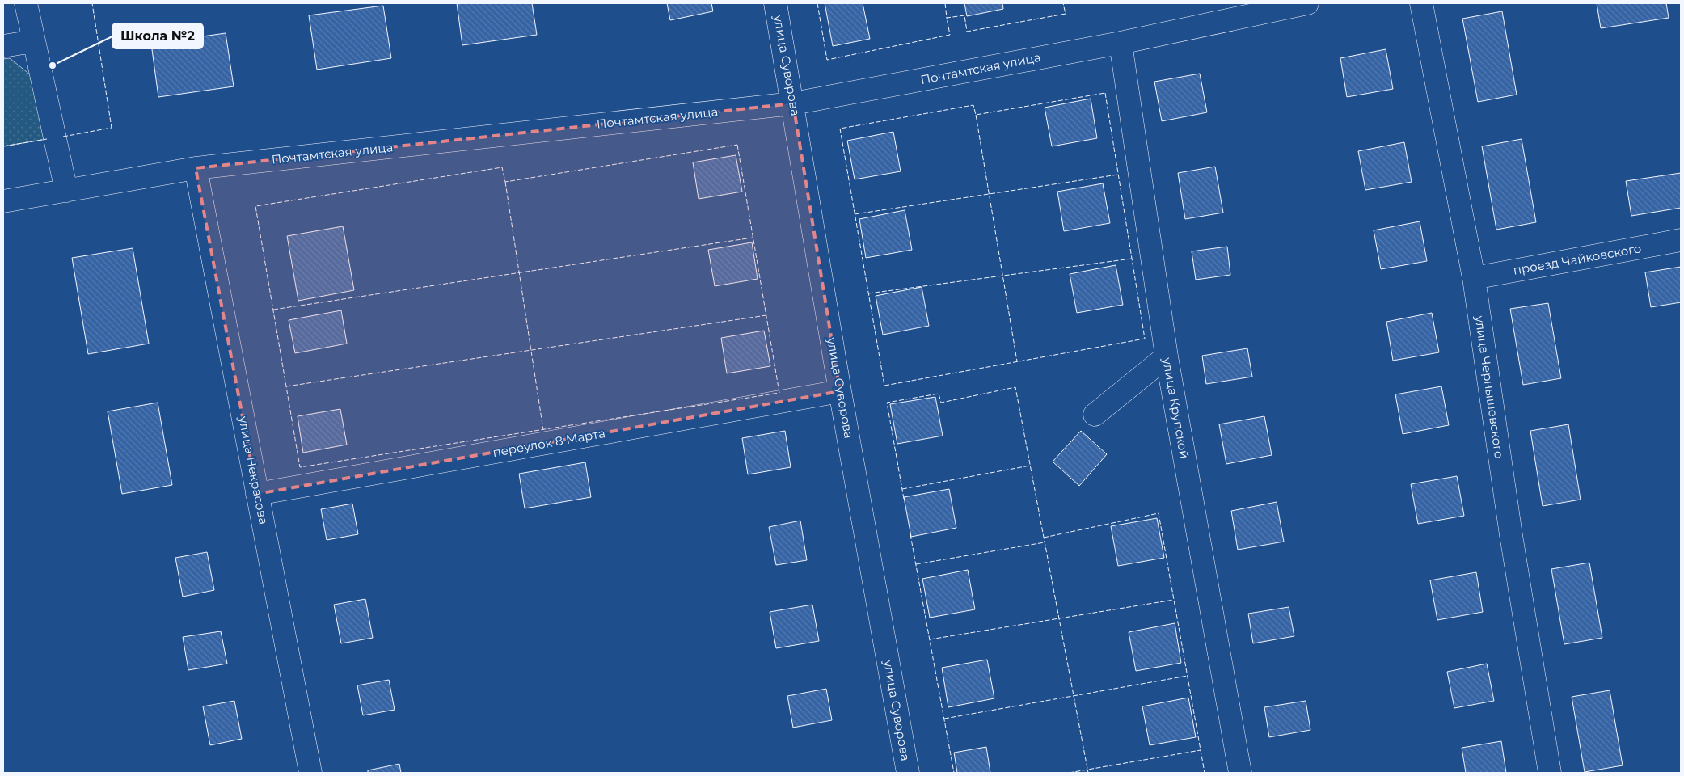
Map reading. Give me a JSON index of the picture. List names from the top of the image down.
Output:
{
  "streets": {
    "street": [
      "улица Суворова",
      "Почтамтская улица",
      "проезд Чайковского",
      "улица Чернышевского",
      "улица Крупской",
      "переулок 8 Марта",
      "улица Некрасова"
    ]
  },
  "crossings": [
    ["улица Суворова", "Почтамтская улица"],
    ["улица Суворова", "переулок 8 Марта"],
    ["Почтамтская улица", "улица Крупской"],
    ["Почтамтская улица", "улица Некрасова"],
    ["проезд Чайковского", "улица Чернышевского"],
    ["переулок 8 Марта", "улица Некрасова"]
  ],
  "places": ["Школа №2"]
}
